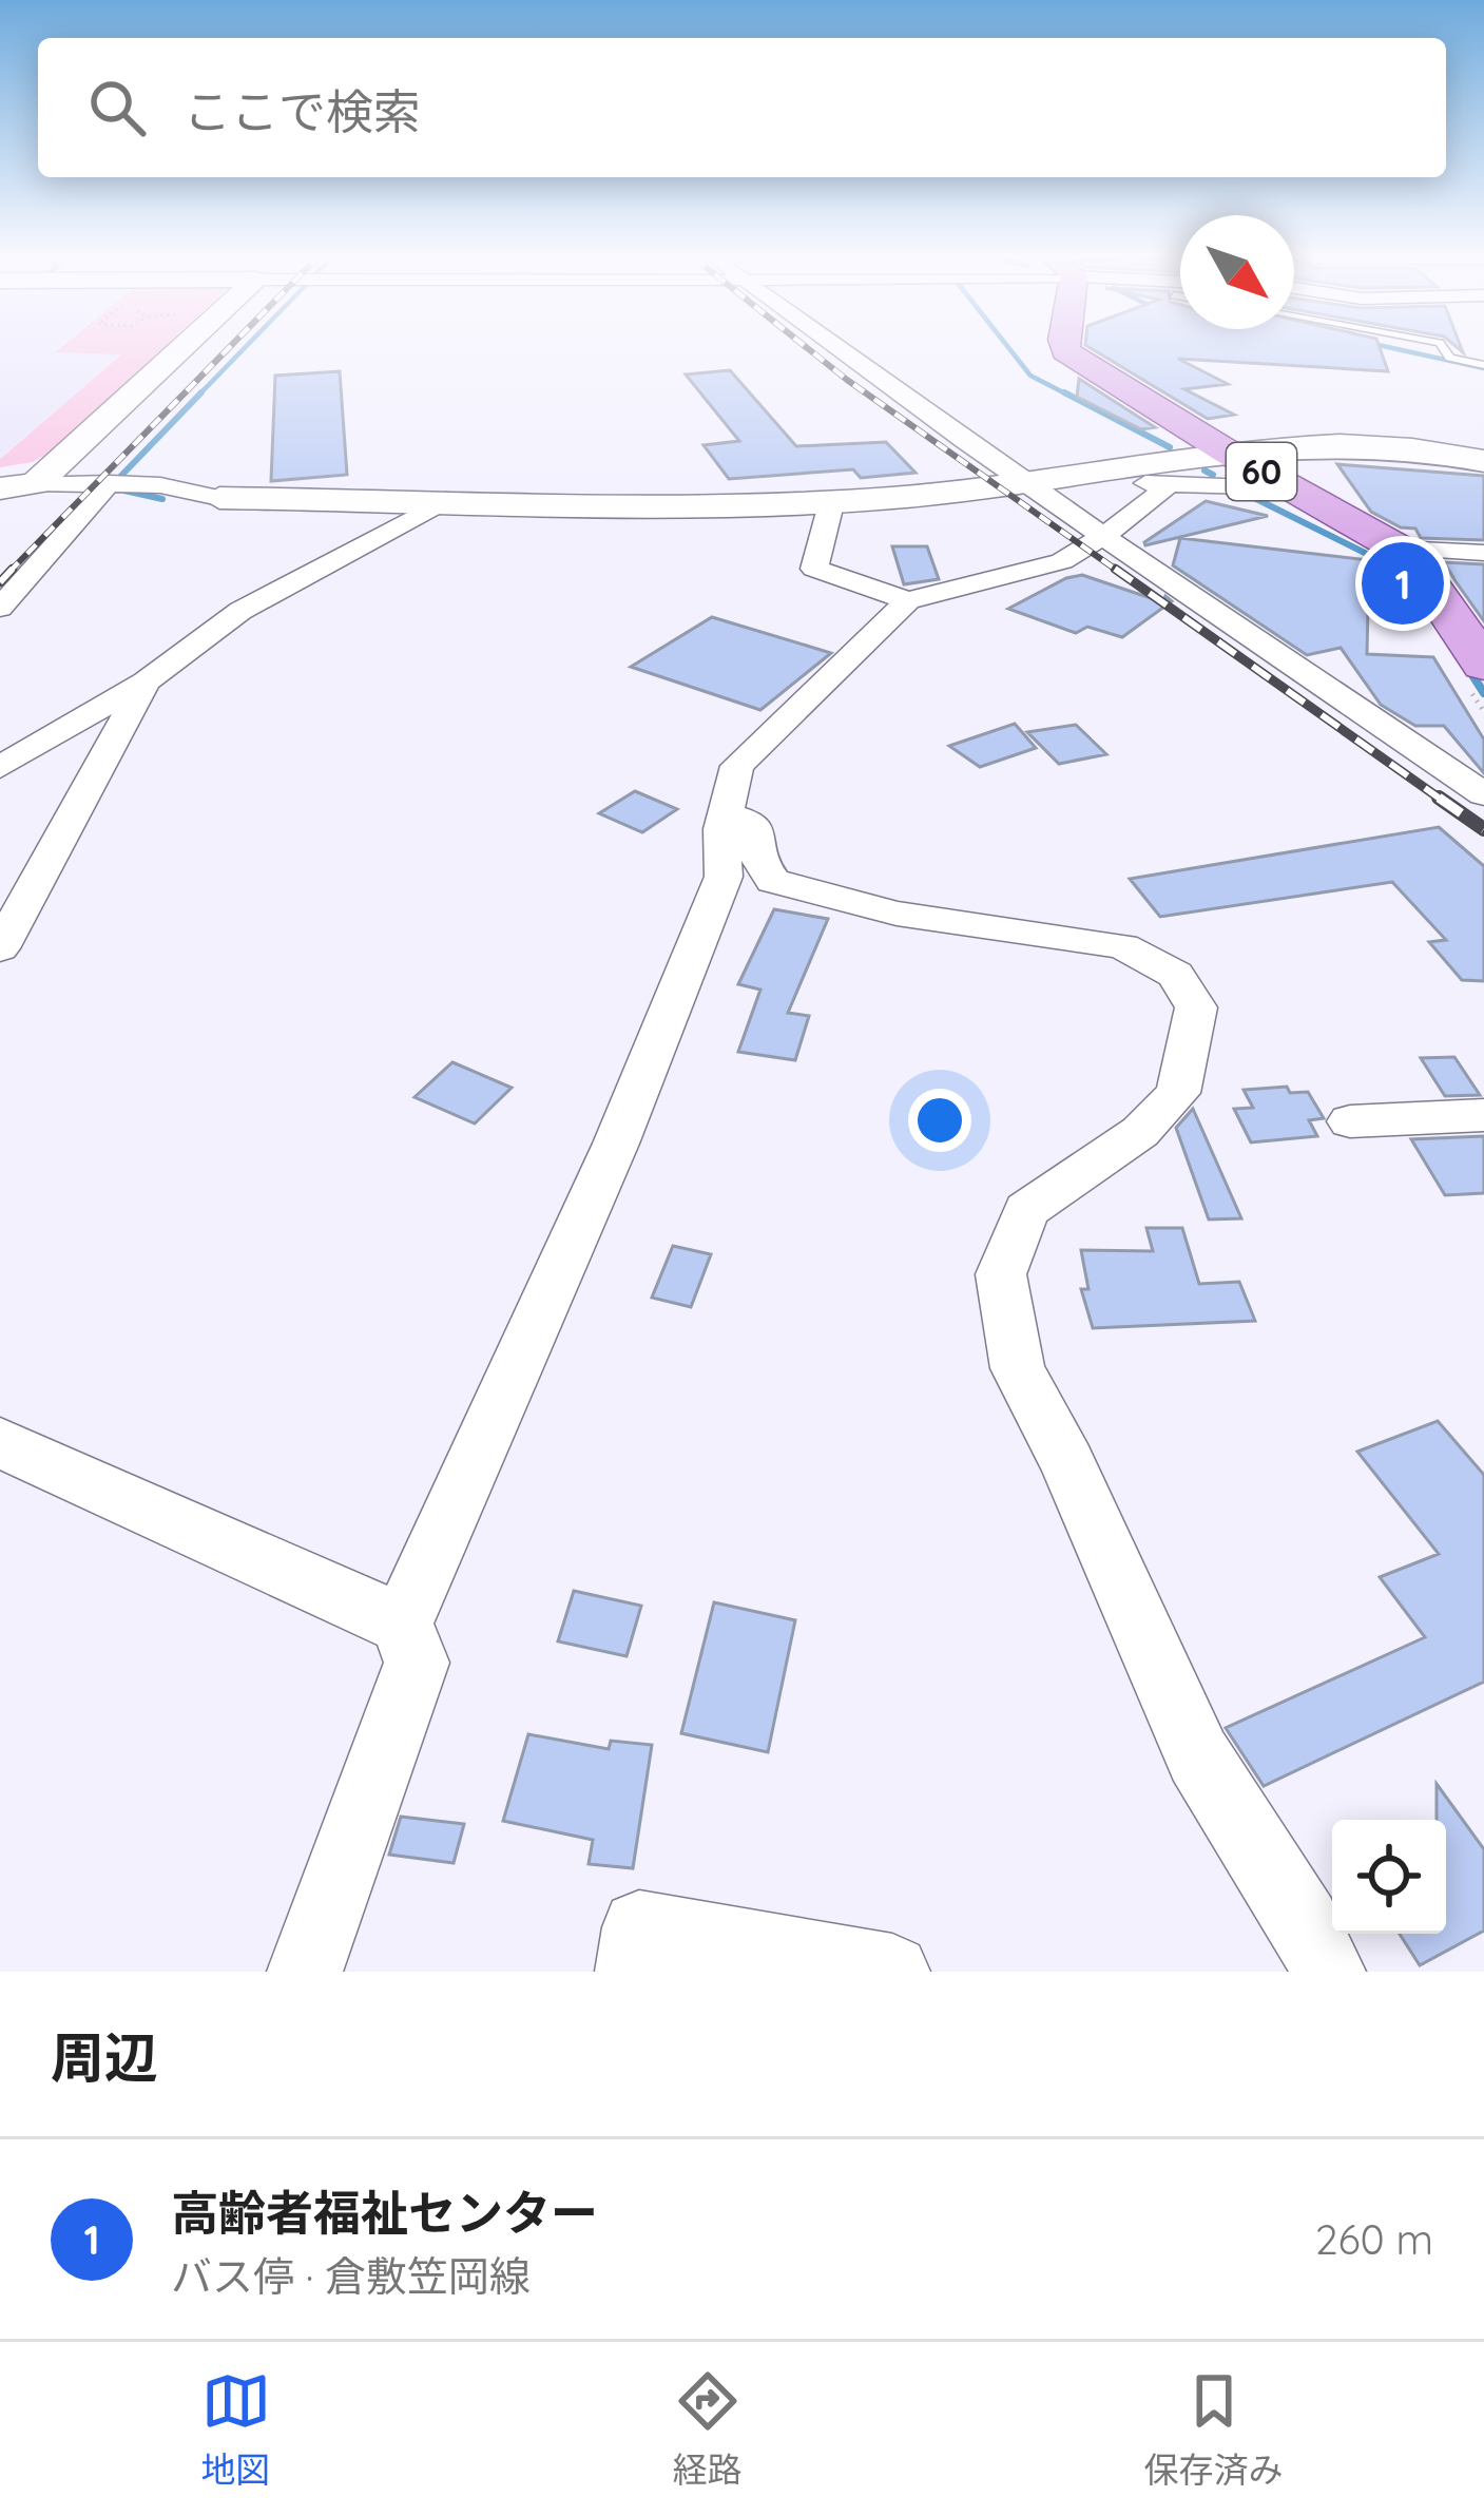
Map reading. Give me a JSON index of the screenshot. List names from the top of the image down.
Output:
{
  "streets": {
    "main road": ["60"]
  },
  "north": "bottom right",
  "page": {
    "search": "ここで検索",
    "pins": "1",
    "heading": "周辺",
    "list": [
      {
        "mark": "1",
        "name": "高齢者福祉センター",
        "note": "バス停 · 倉敷笠岡線",
        "value": "260 m"
      }
    ],
    "nav": ["地図", "経路", "保存済み"]
  }
}
